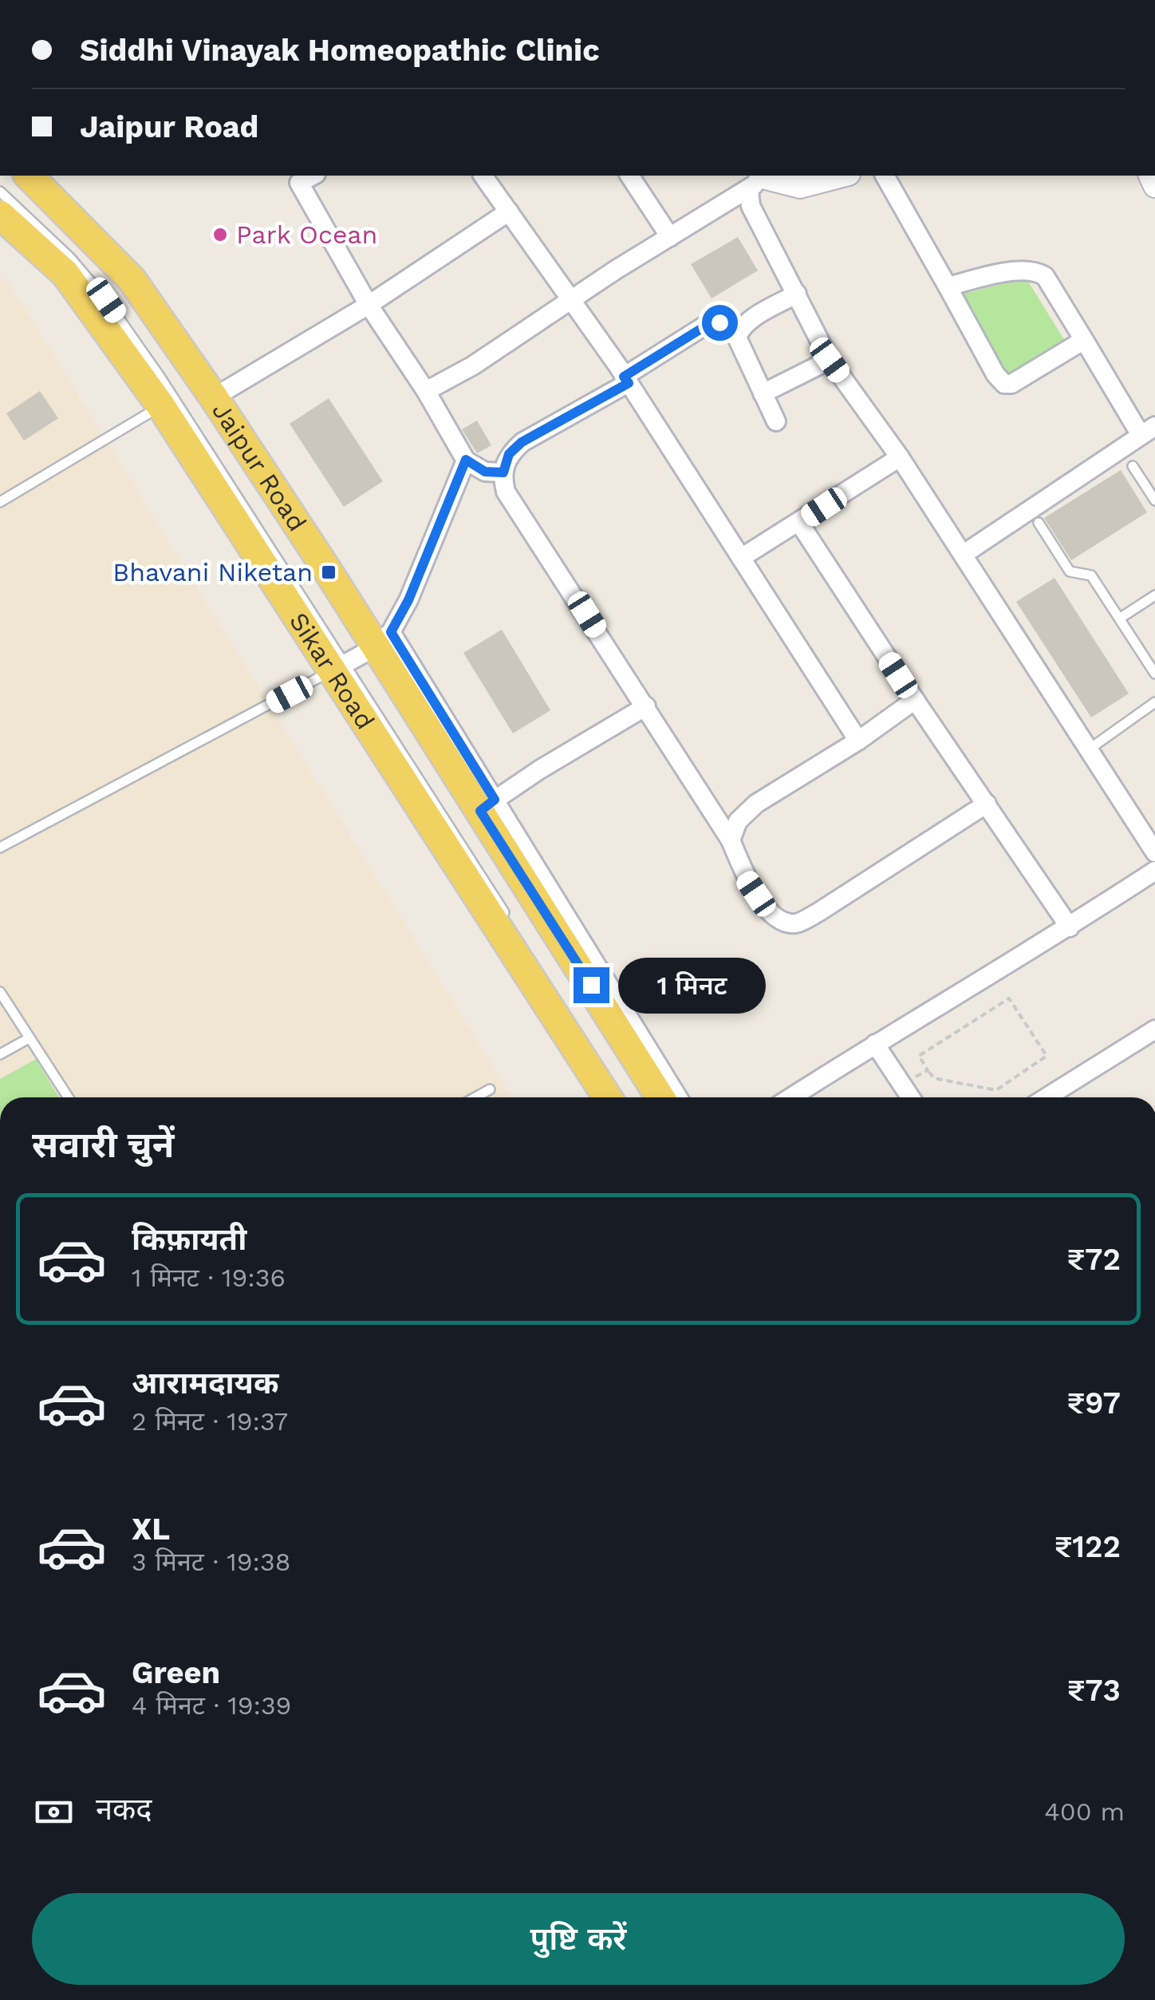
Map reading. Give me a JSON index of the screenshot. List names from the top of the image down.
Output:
{
  "streets": {
    "main road": ["Jaipur Road", "Sikar Road"]
  },
  "places": {
    "other": ["Park Ocean"],
    "transit": ["Bhavani Niketan"]
  },
  "page": {
    "banner": ["Siddhi Vinayak Homeopathic Clinic", "Jaipur Road"],
    "bubble": "1 मिनट",
    "heading": "सवारी चुनें",
    "list": [
      {
        "name": "किफ़ायती",
        "note": "1 मिनट · 19:36",
        "value": "₹72"
      },
      {
        "name": "आरामदायक",
        "note": "2 मिनट · 19:37",
        "value": "₹97"
      },
      {
        "name": "XL",
        "note": "3 मिनट · 19:38",
        "value": "₹122"
      },
      {
        "name": "Green",
        "note": "4 मिनट · 19:39",
        "value": "₹73"
      }
    ],
    "pay": ["नकद", "400 m"],
    "buttons": "पुष्टि करें"
  }
}
